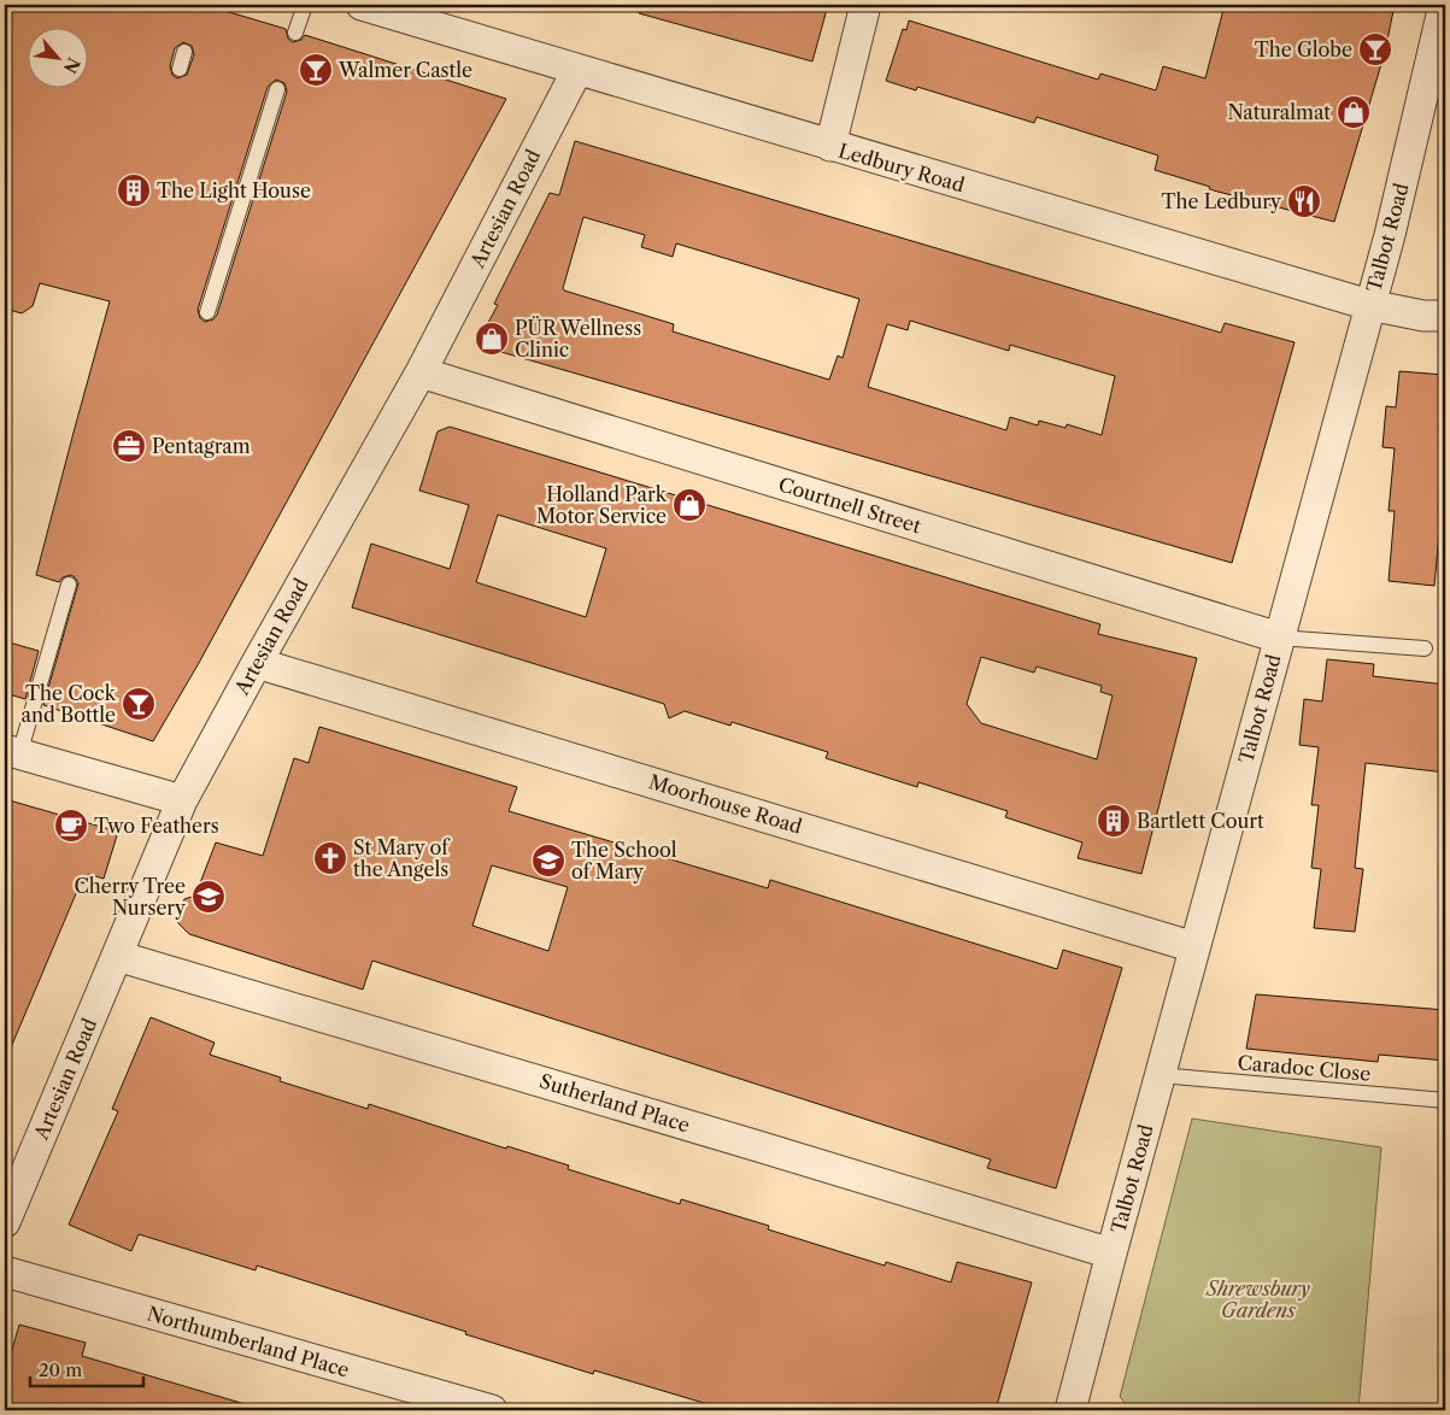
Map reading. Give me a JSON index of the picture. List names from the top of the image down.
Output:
{
  "streets": {
    "street": [
      "Ledbury Road",
      "Artesian Road",
      "Talbot Road",
      "Courtnell Street",
      "Moorhouse Road",
      "Sutherland Place",
      "Northumberland Place"
    ],
    "lane": ["Caradoc Close"]
  },
  "crossings": [
    ["Ledbury Road", "Artesian Road"],
    ["Ledbury Road", "Talbot Road"],
    ["Artesian Road", "Courtnell Street"],
    ["Artesian Road", "Moorhouse Road"],
    ["Artesian Road", "Sutherland Place"],
    ["Talbot Road", "Courtnell Street"],
    ["Talbot Road", "Moorhouse Road"],
    ["Talbot Road", "Caradoc Close"],
    ["Talbot Road", "Sutherland Place"]
  ],
  "parks": ["Shrewsbury Gardens"],
  "places": {
    "bar": ["The Globe", "Walmer Castle", "The Cock and Bottle"],
    "shop": ["Naturalmat", "PÜR Wellness Clinic", "Holland Park Motor Service"],
    "building": ["The Light House", "Bartlett Court"],
    "restaurant": ["The Ledbury"],
    "office": ["Pentagram"],
    "cafe": ["Two Feathers"],
    "church": ["St Mary of the Angels"],
    "school or university": ["The School of Mary", "Cherry Tree Nursery"]
  },
  "scale_bar": "20 m",
  "north": "bottom right"
}
